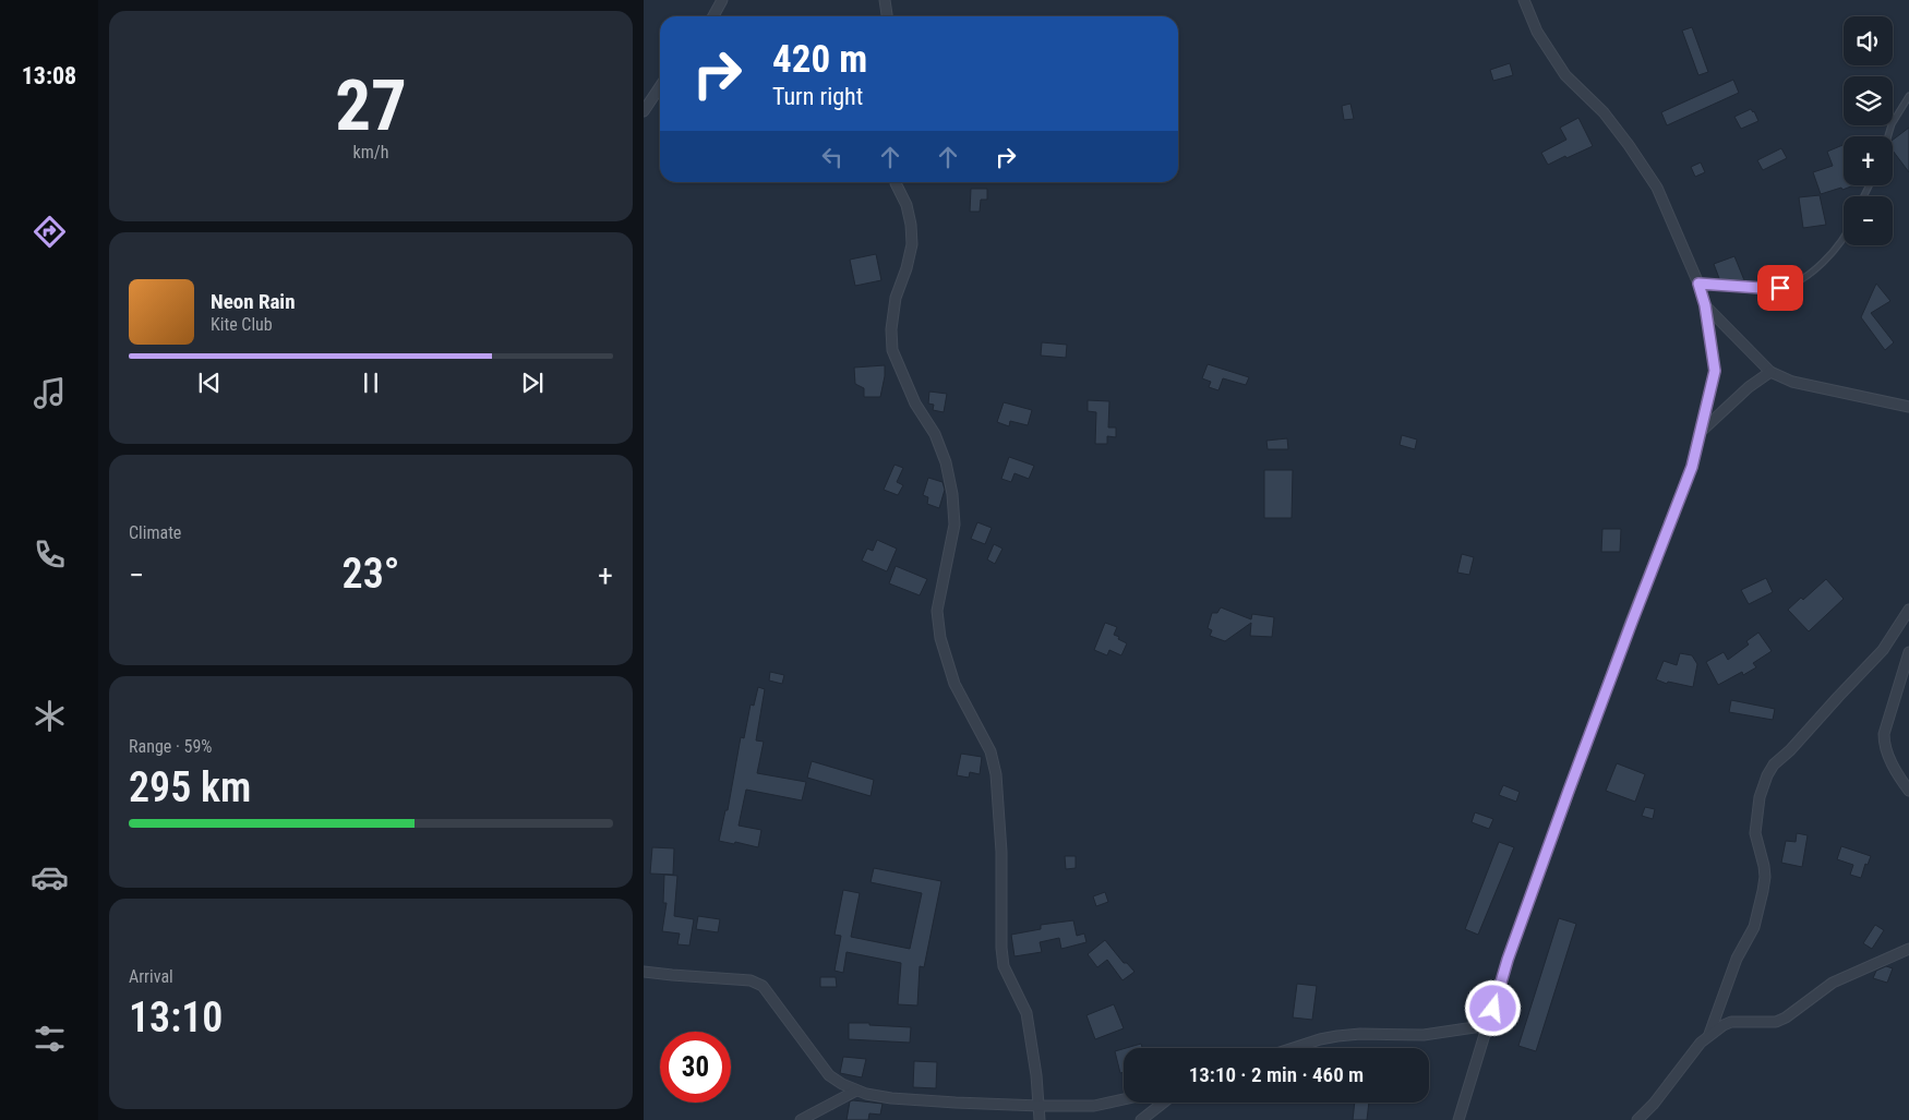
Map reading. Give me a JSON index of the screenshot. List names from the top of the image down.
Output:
{
  "page": {
    "tabs": "13:08",
    "tile": [
      ["27", "km/h"],
      "Climate",
      ["Range · 59%", "295 km"],
      ["Arrival", "13:10"]
    ],
    "map_buttons": ["+", "−"],
    "turn": ["420 m", "Turn right"],
    "song": ["Neon Rain", "Kite Club"],
    "heat": ["−", "23°", "+"],
    "limit": "30",
    "trip": "13:10 · 2 min · 460 m"
  }
}
